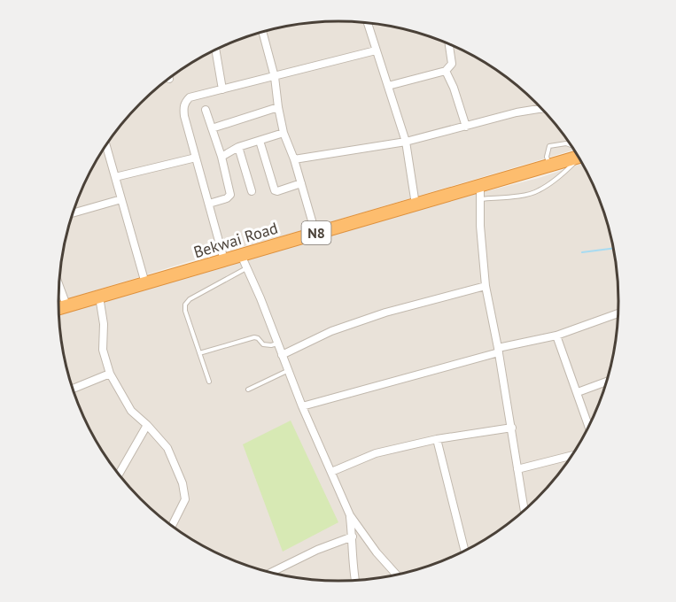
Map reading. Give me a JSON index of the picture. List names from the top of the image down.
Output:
{
  "streets": {
    "highway": ["N8", "Bekwai Road"]
  }
}
